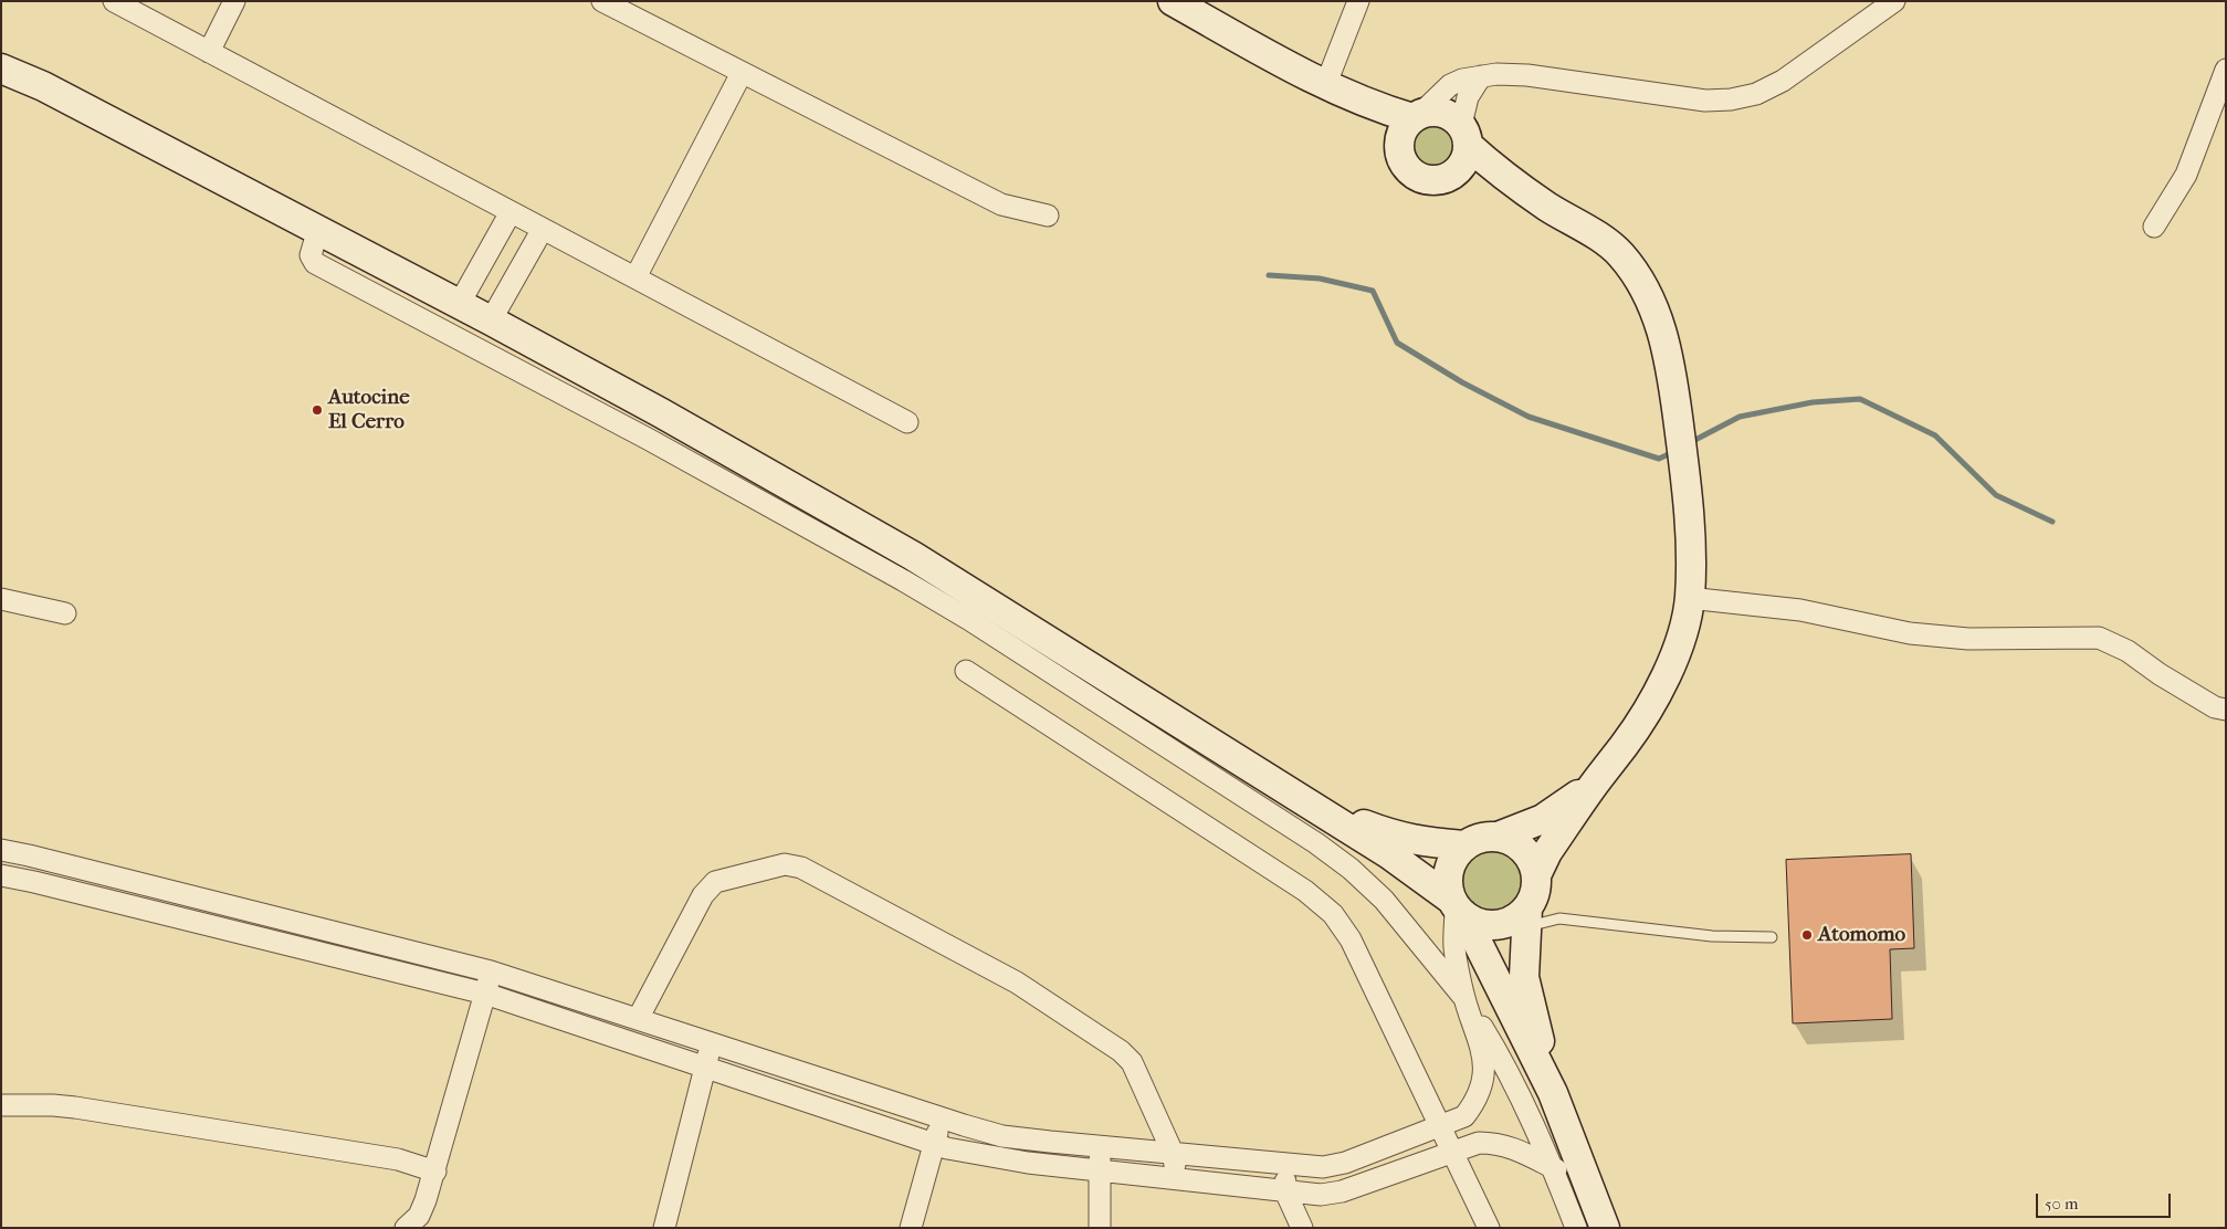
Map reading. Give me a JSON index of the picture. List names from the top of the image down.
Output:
{
  "places": ["Autocine El Cerro", "Atomomo"],
  "scale_bar": "50 m"
}
